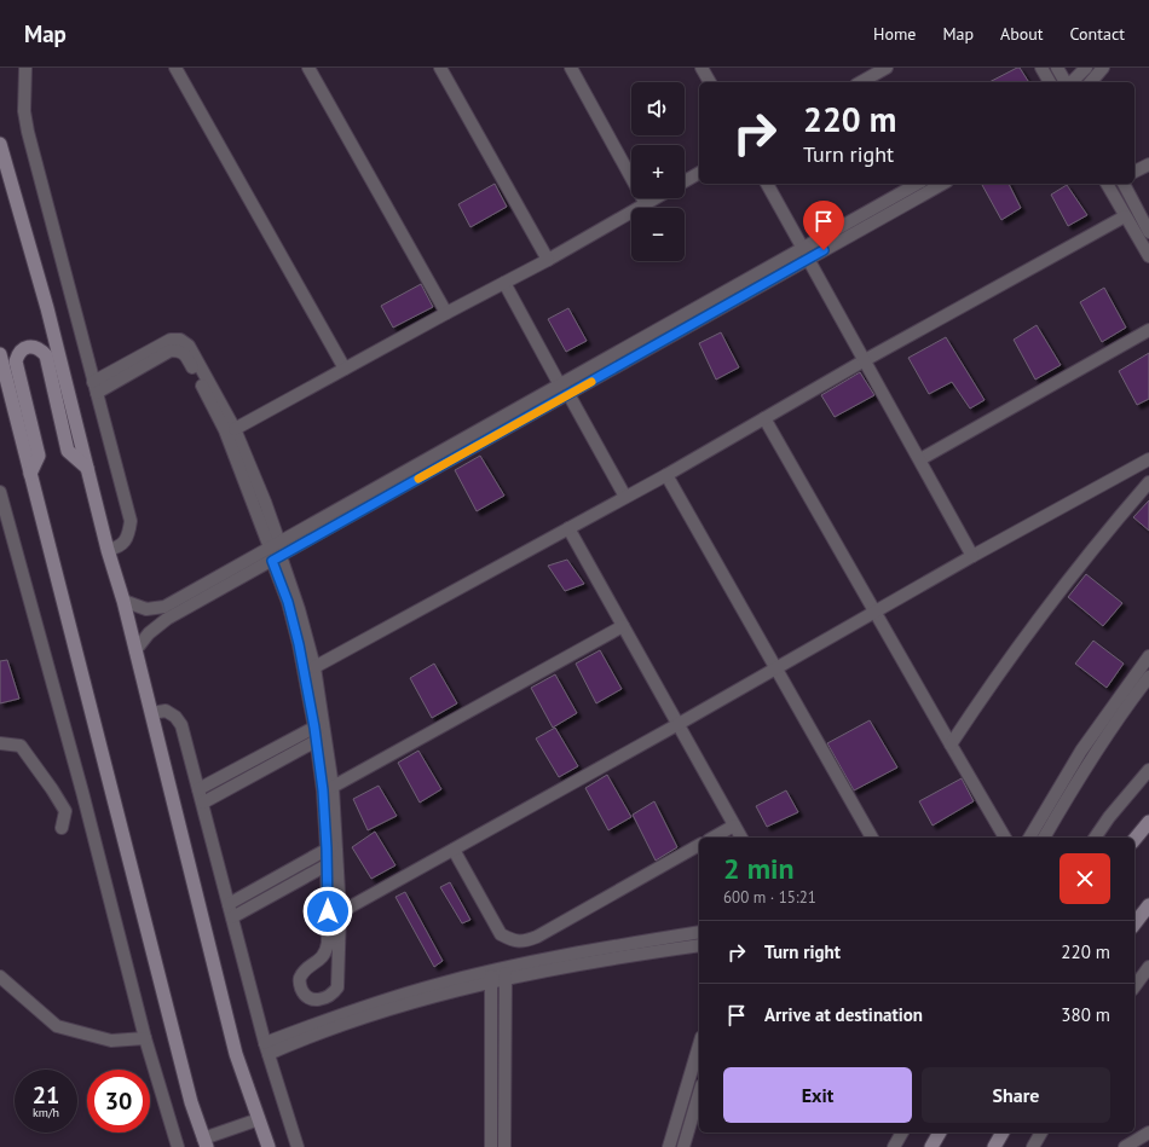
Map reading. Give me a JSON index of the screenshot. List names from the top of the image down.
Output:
{
  "page": {
    "header": "Map",
    "nav": [
      "Home",
      "Map",
      "About",
      "Contact"
    ],
    "map_buttons": ["+", "−"],
    "turn": ["220 m", "Turn right"],
    "heading": ["2 min", "600 m · 15:21"],
    "list": [
      {
        "name": "Turn right",
        "value": "220 m"
      },
      {
        "name": "Arrive at destination",
        "value": "380 m"
      }
    ],
    "buttons": ["Exit", "Share"],
    "speed": "21 km/h",
    "limit": "30"
  }
}
